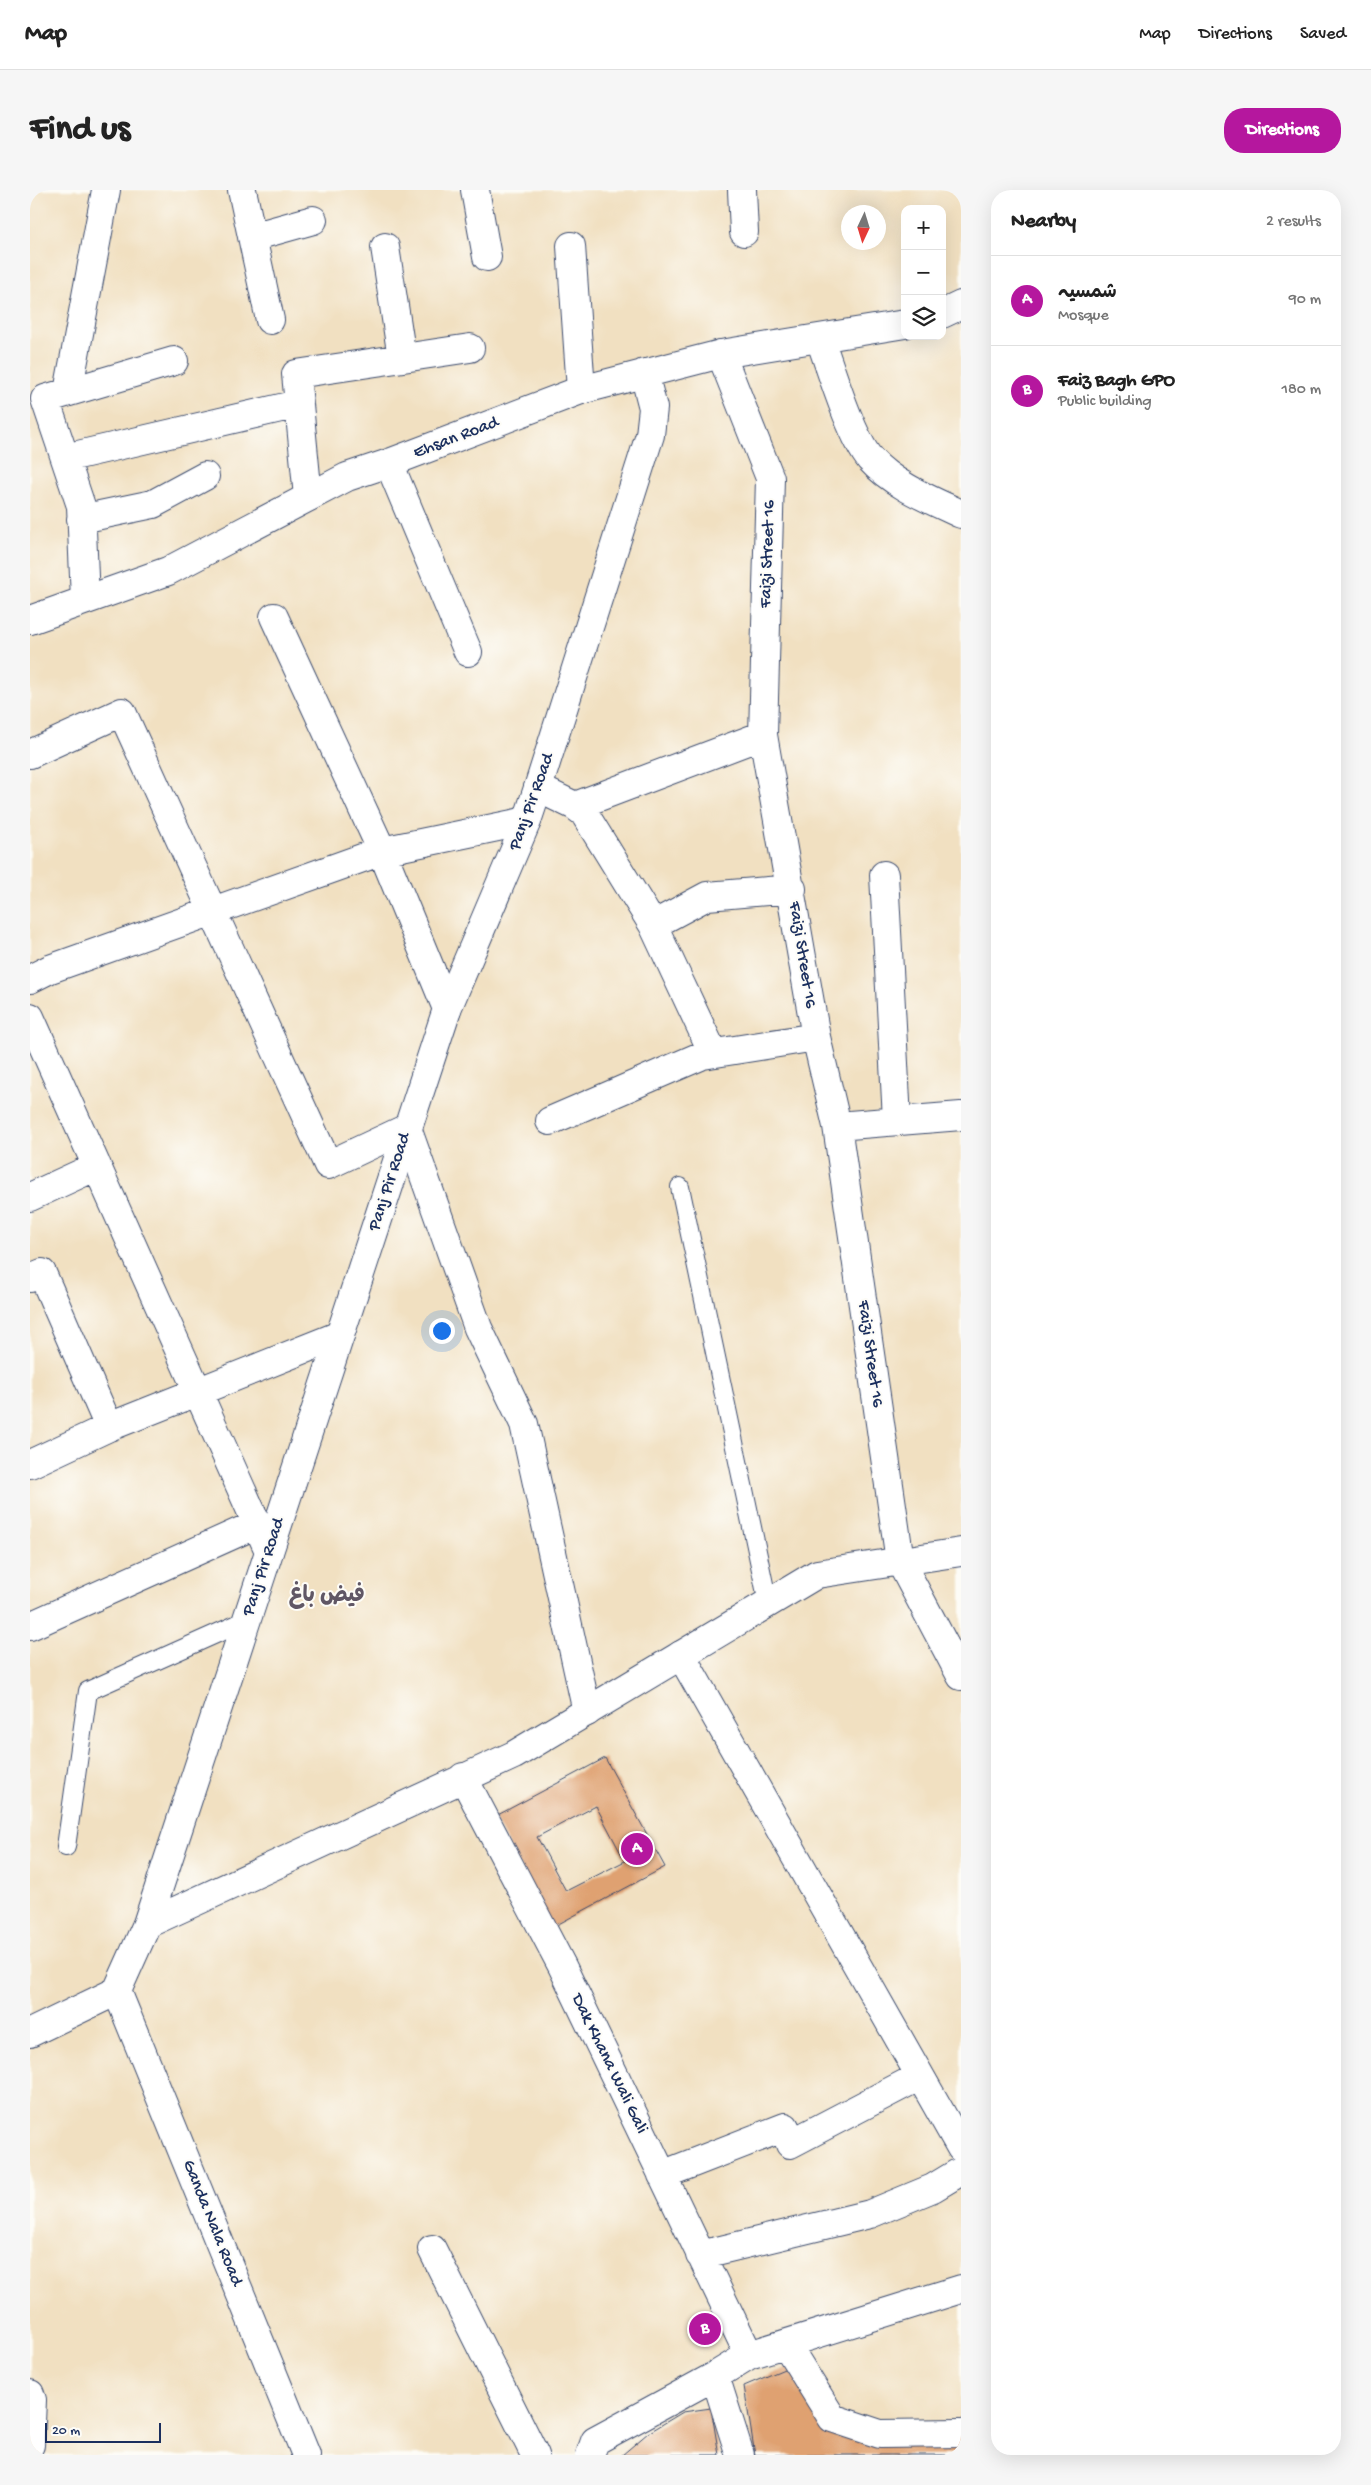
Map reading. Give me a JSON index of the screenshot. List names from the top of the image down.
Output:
{
  "streets": {
    "street": [
      "Ehsan Road",
      "Faizi Street 16",
      "Panj Pir Road",
      "Dak Khana Wali Gali",
      "Ganda Nala Road"
    ]
  },
  "crossings": [
    ["Ehsan Road", "Faizi Street 16"],
    ["Ehsan Road", "Panj Pir Road"],
    ["Panj Pir Road", "Ganda Nala Road"]
  ],
  "districts": ["فیض باغ"],
  "scale_bar": "20 m",
  "north": "bottom",
  "page": {
    "header": "Map",
    "nav": ["Map", "Directions", "Saved"],
    "buttons": "Directions",
    "title": "Find us",
    "heading": ["Nearby", "2 results"],
    "map_buttons": ["+", "−"],
    "list": [
      {
        "mark": "A",
        "name": "شمسیہ",
        "note": "Mosque",
        "value": "90 m"
      },
      {
        "mark": "B",
        "name": "Faiz Bagh GPO",
        "note": "Public building",
        "value": "180 m"
      }
    ],
    "pins": ["A", "B"],
    "scale": "20 m"
  }
}
